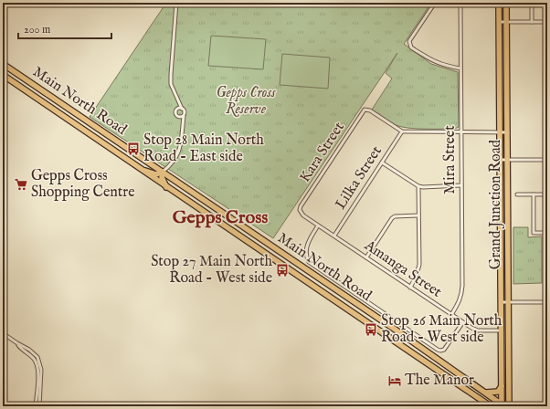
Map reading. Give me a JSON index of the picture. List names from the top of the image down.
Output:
{
  "streets": {
    "highway": ["Main North Road", "Grand Junction Road"],
    "street": [
      "Kara Street",
      "Mira Street",
      "Lilka Street",
      "Amanga Street"
    ]
  },
  "crossings": [
    ["Main North Road", "Grand Junction Road"],
    ["Kara Street", "Lilka Street"],
    ["Kara Street", "Amanga Street"],
    ["Mira Street", "Amanga Street"],
    ["Lilka Street", "Amanga Street"],
    ["Grand Junction Road", "Amanga Street"]
  ],
  "districts": ["Gepps Cross"],
  "parks": ["Gepps Cross Reserve"],
  "places": {
    "bus stop": ["Stop 28 Main North Road - East side", "Stop 27 Main North Road - West side", "Stop 26 Main North Road - West side"],
    "supermarket": ["Gepps Cross Shopping Centre"],
    "hotel": ["The Manor"]
  },
  "scale_bar": "200 m"
}
